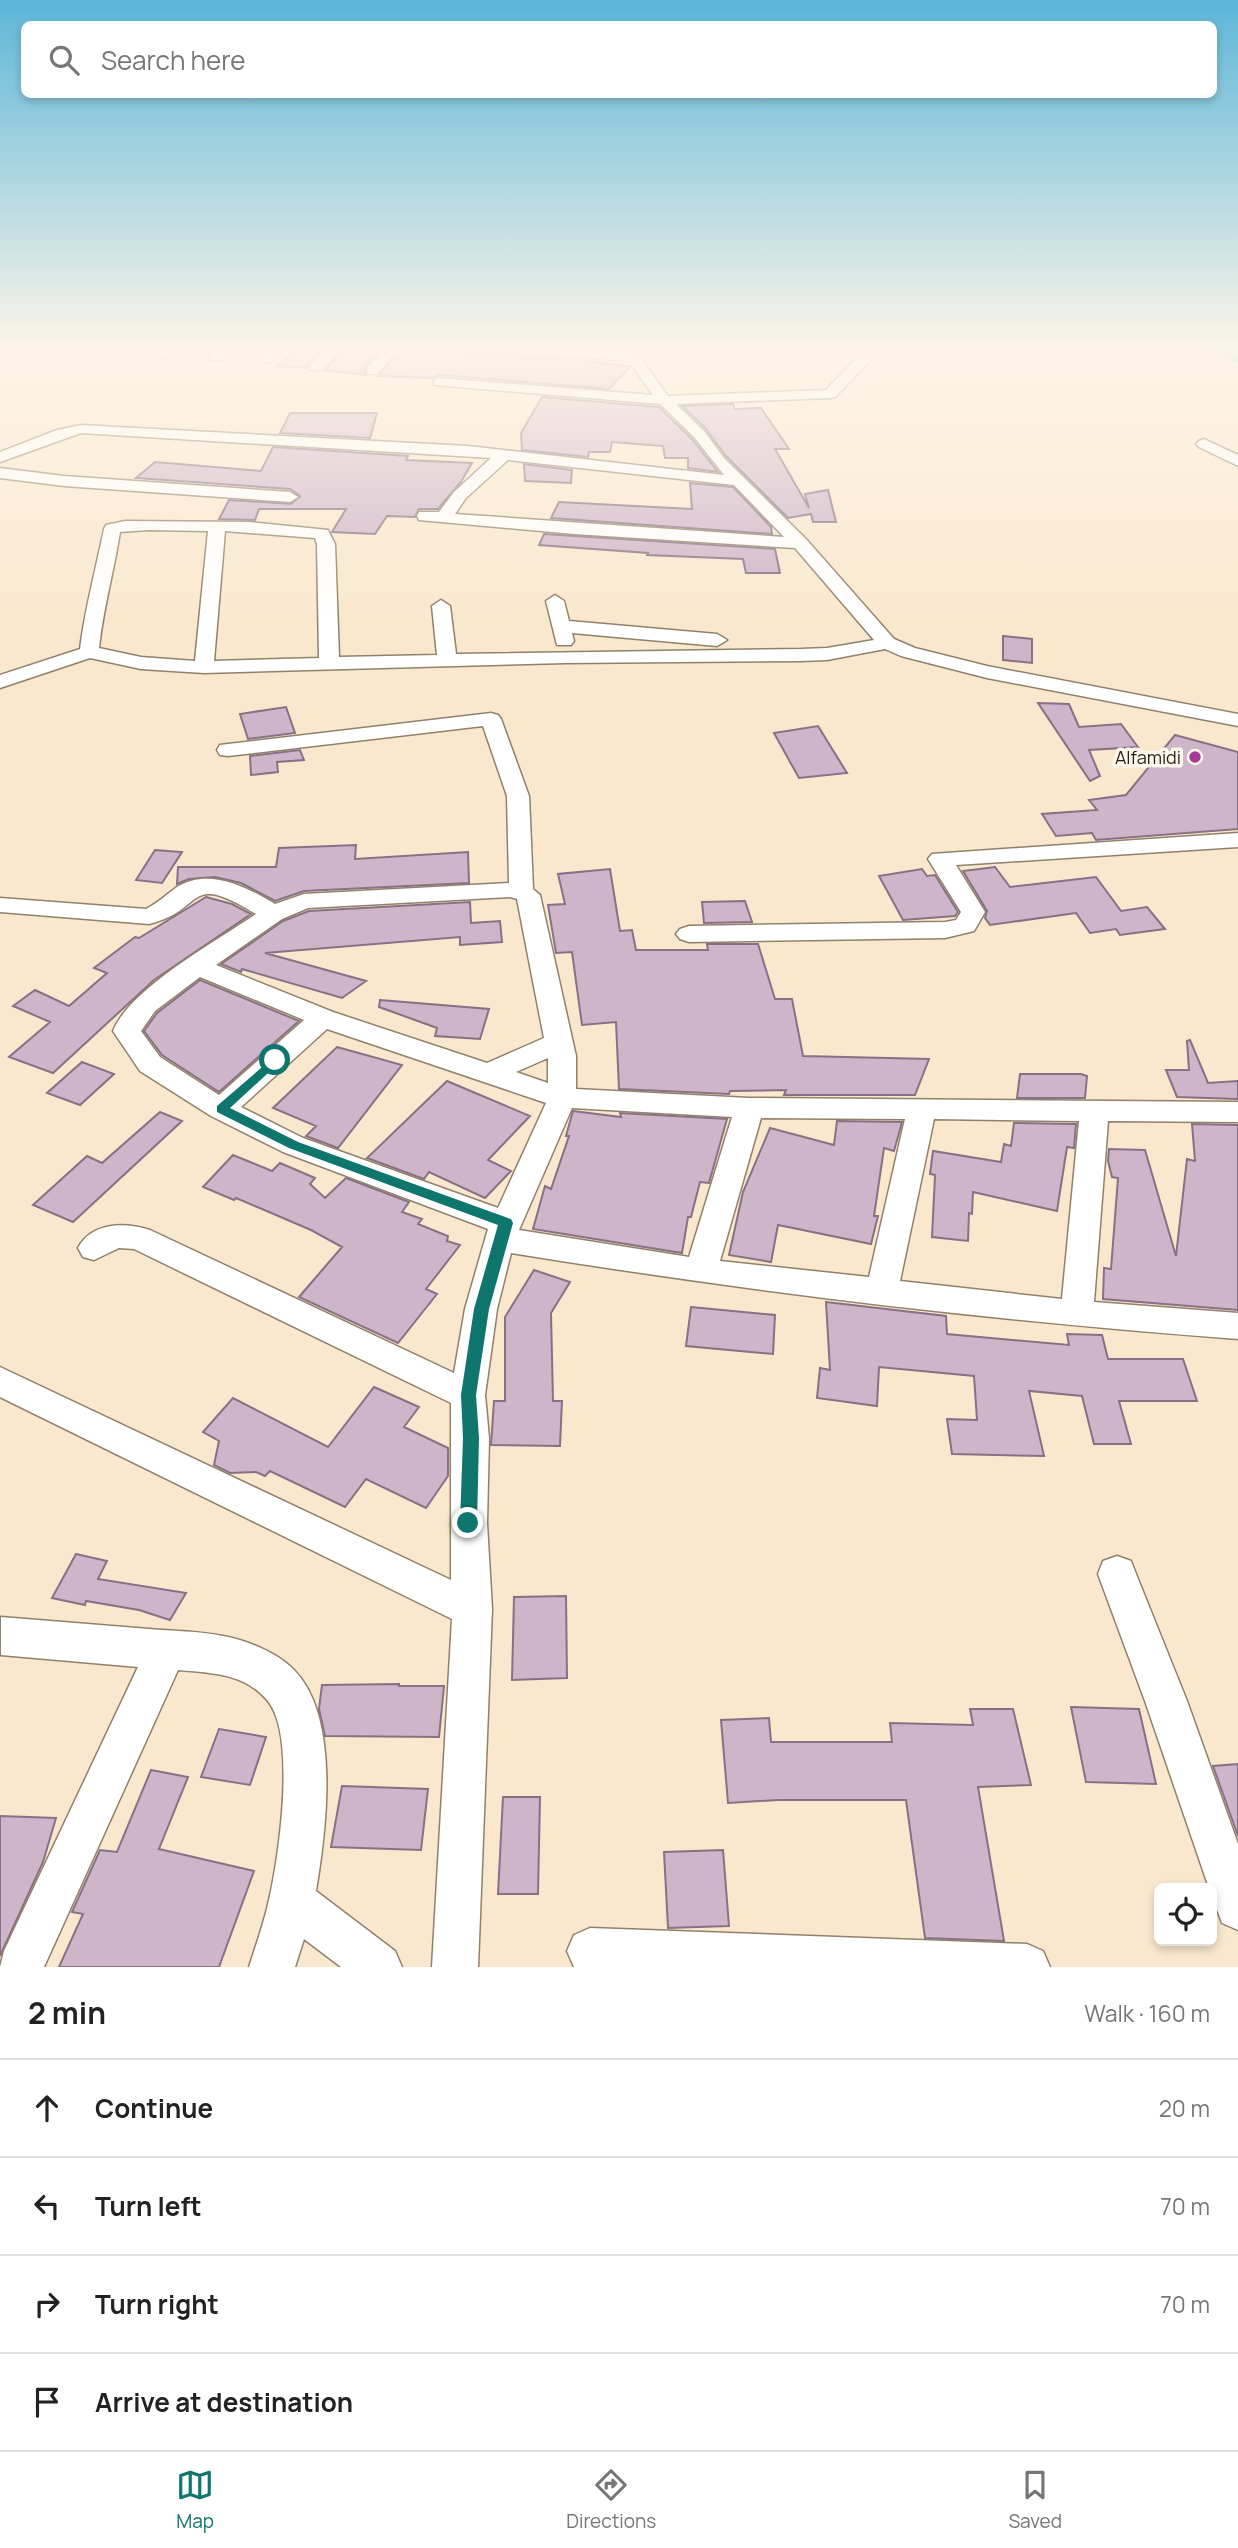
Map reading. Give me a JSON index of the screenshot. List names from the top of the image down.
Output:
{
  "places": ["Alfamidi"],
  "page": {
    "search": "Search here",
    "heading": ["2 min", "Walk · 160 m"],
    "list": [
      ["Continue", "20 m"],
      ["Turn left", "70 m"],
      ["Turn right", "70 m"],
      "Arrive at destination"
    ],
    "nav": ["Map", "Directions", "Saved"]
  }
}
